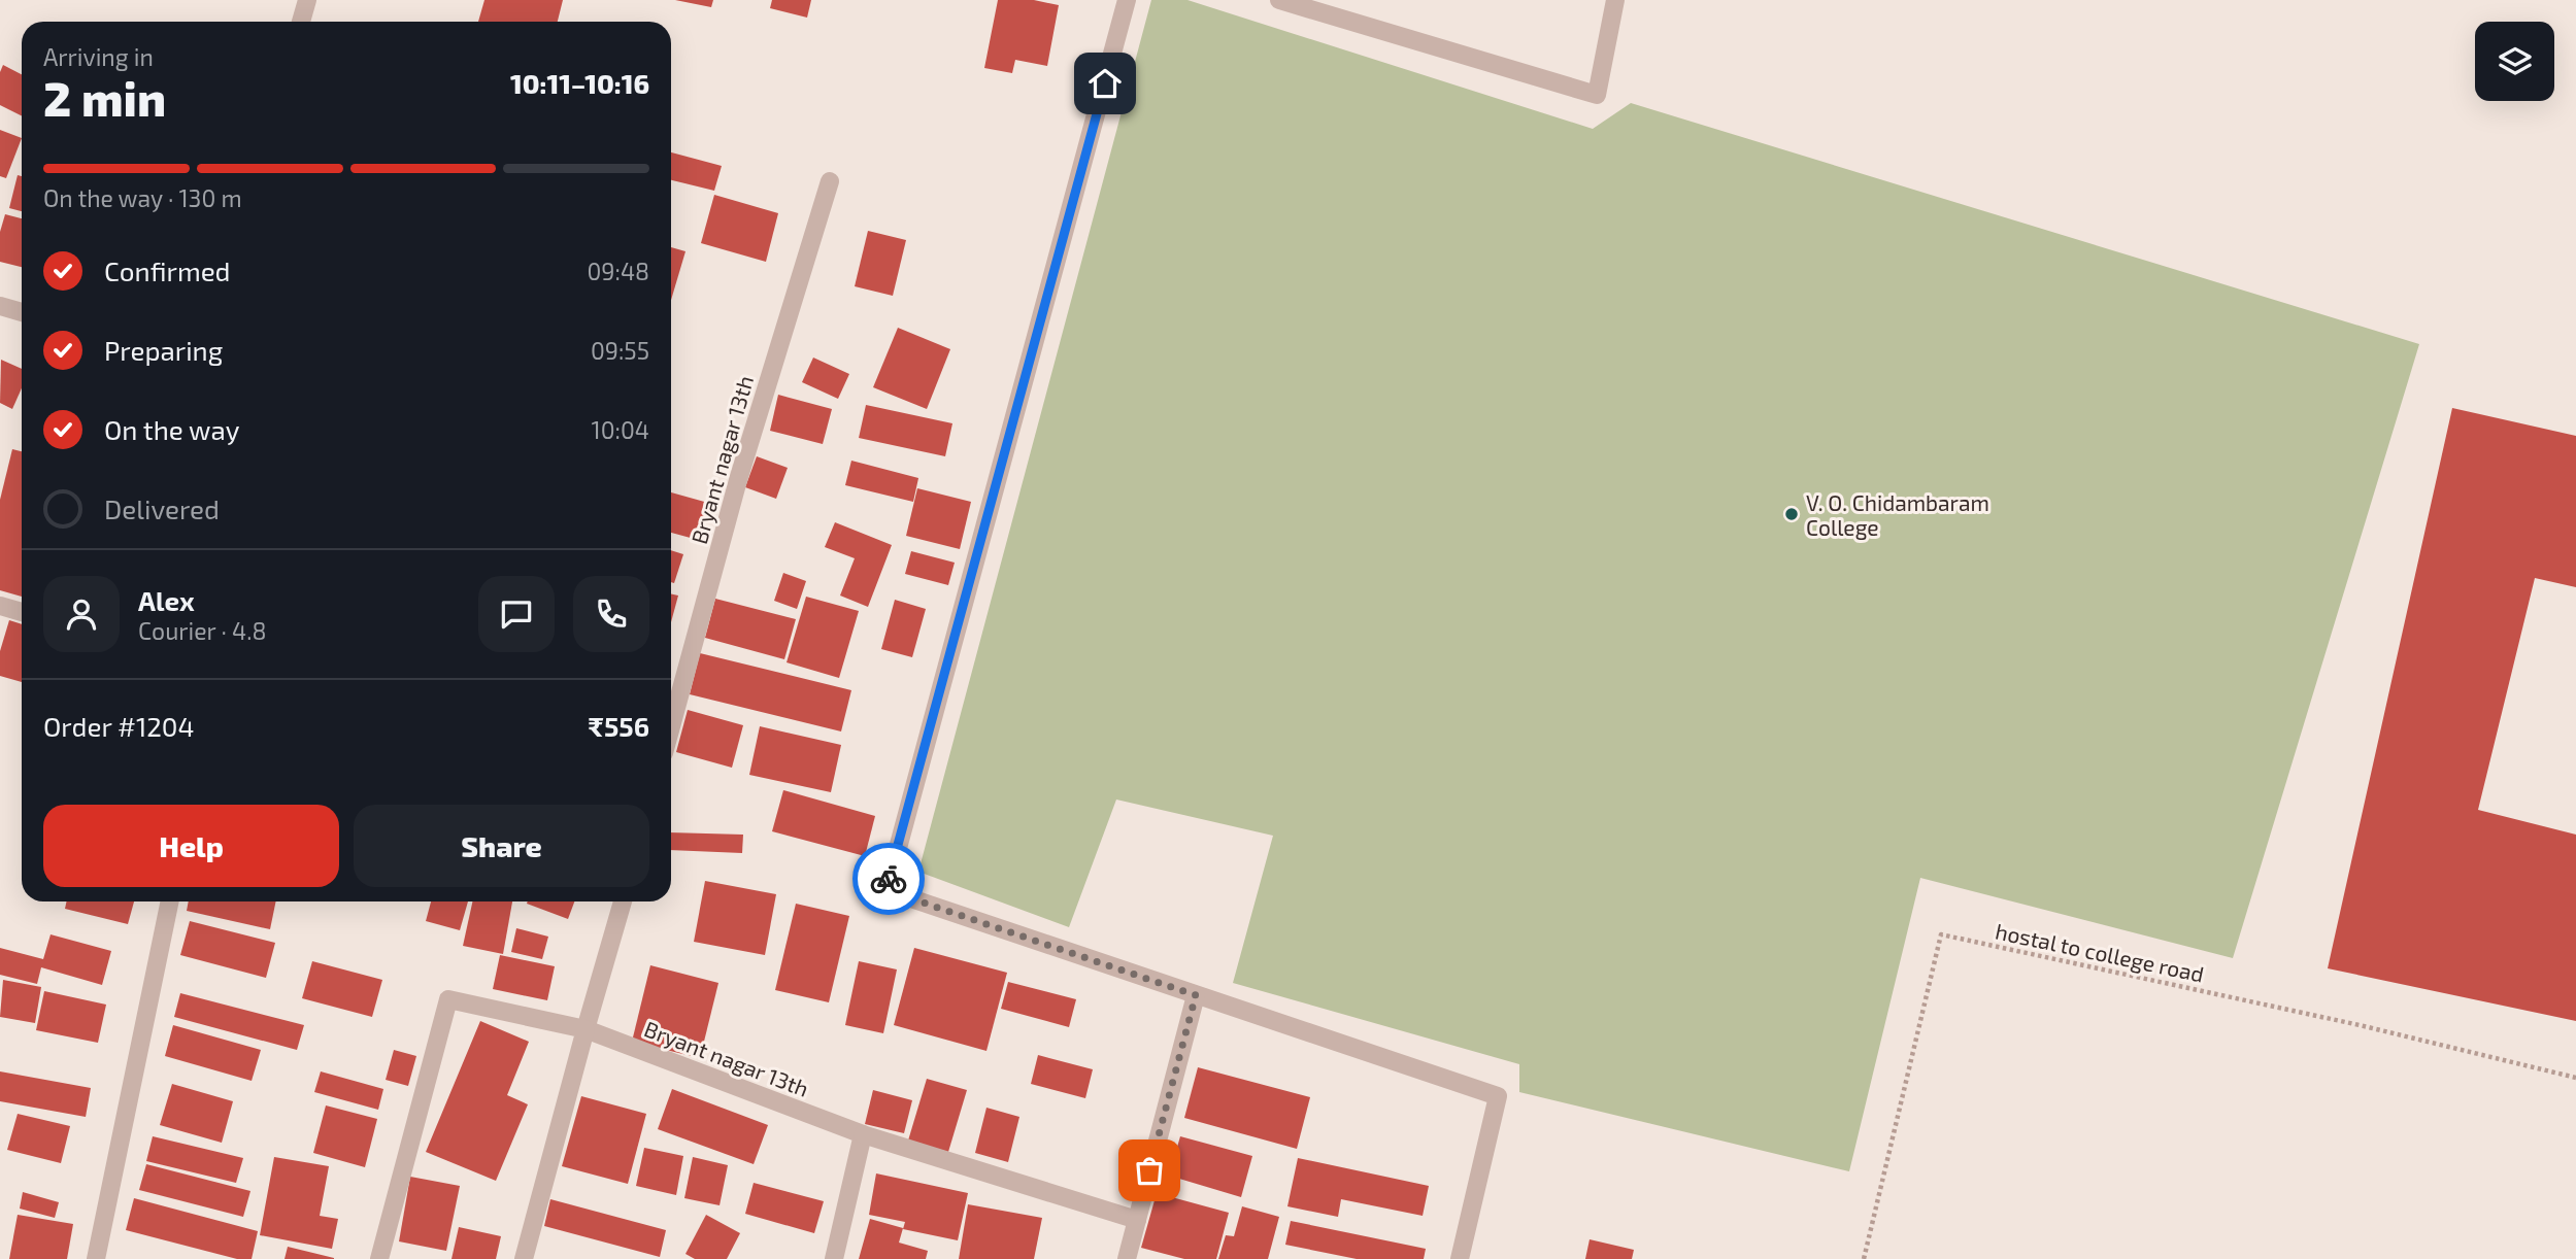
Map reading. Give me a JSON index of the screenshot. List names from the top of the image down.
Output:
{
  "streets": {
    "street": ["Bryant nagar 13th"],
    "path": ["hostal to college road"]
  },
  "places": ["V. O. Chidambaram College"],
  "page": {
    "heading": ["2 min", "Arriving in", "10:11–10:16"],
    "panel": [
      "Alex",
      "Courier · 4.8",
      "Order #1204",
      "₹556"
    ],
    "bar": "On the way · 130 m",
    "list": [
      ["Confirmed", "09:48"],
      ["Preparing", "09:55"],
      ["On the way", "10:04"],
      "Delivered"
    ],
    "buttons": ["Help", "Share"]
  }
}
